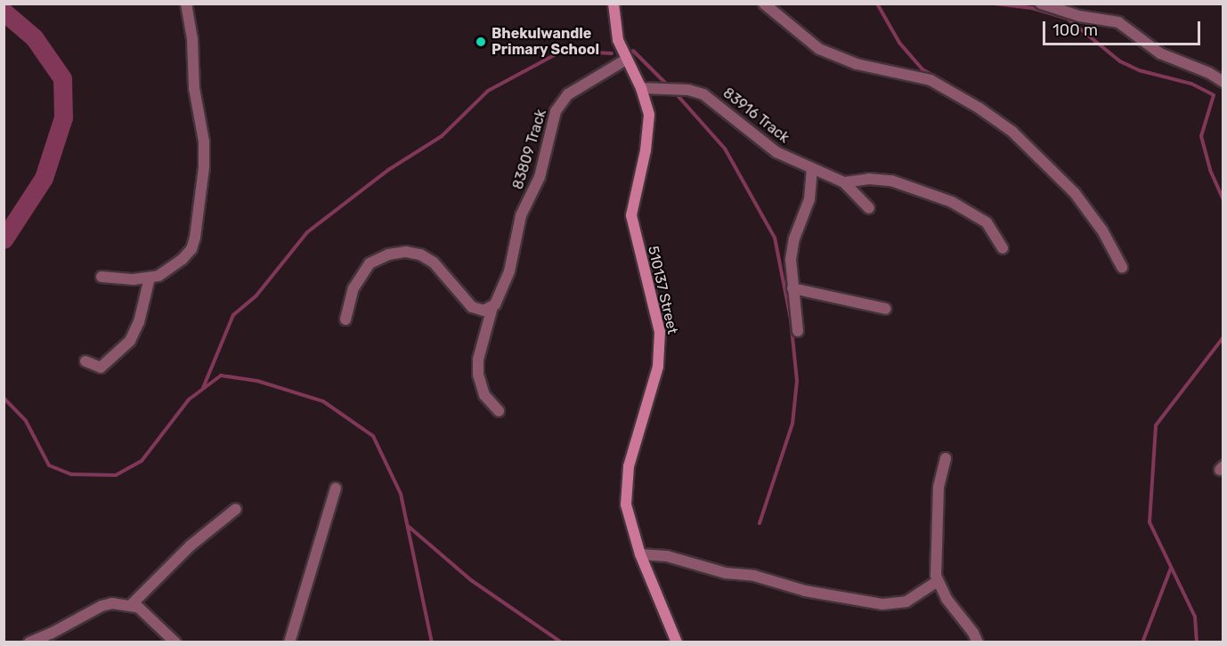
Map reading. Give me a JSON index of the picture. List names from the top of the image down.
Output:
{
  "streets": {
    "street": ["83916 Track", "83809 Track", "510137 Street"]
  },
  "crossings": [
    ["83916 Track", "510137 Street"],
    ["83809 Track", "510137 Street"]
  ],
  "places": ["Bhekulwandle Primary School"],
  "scale_bar": "100 m"
}
